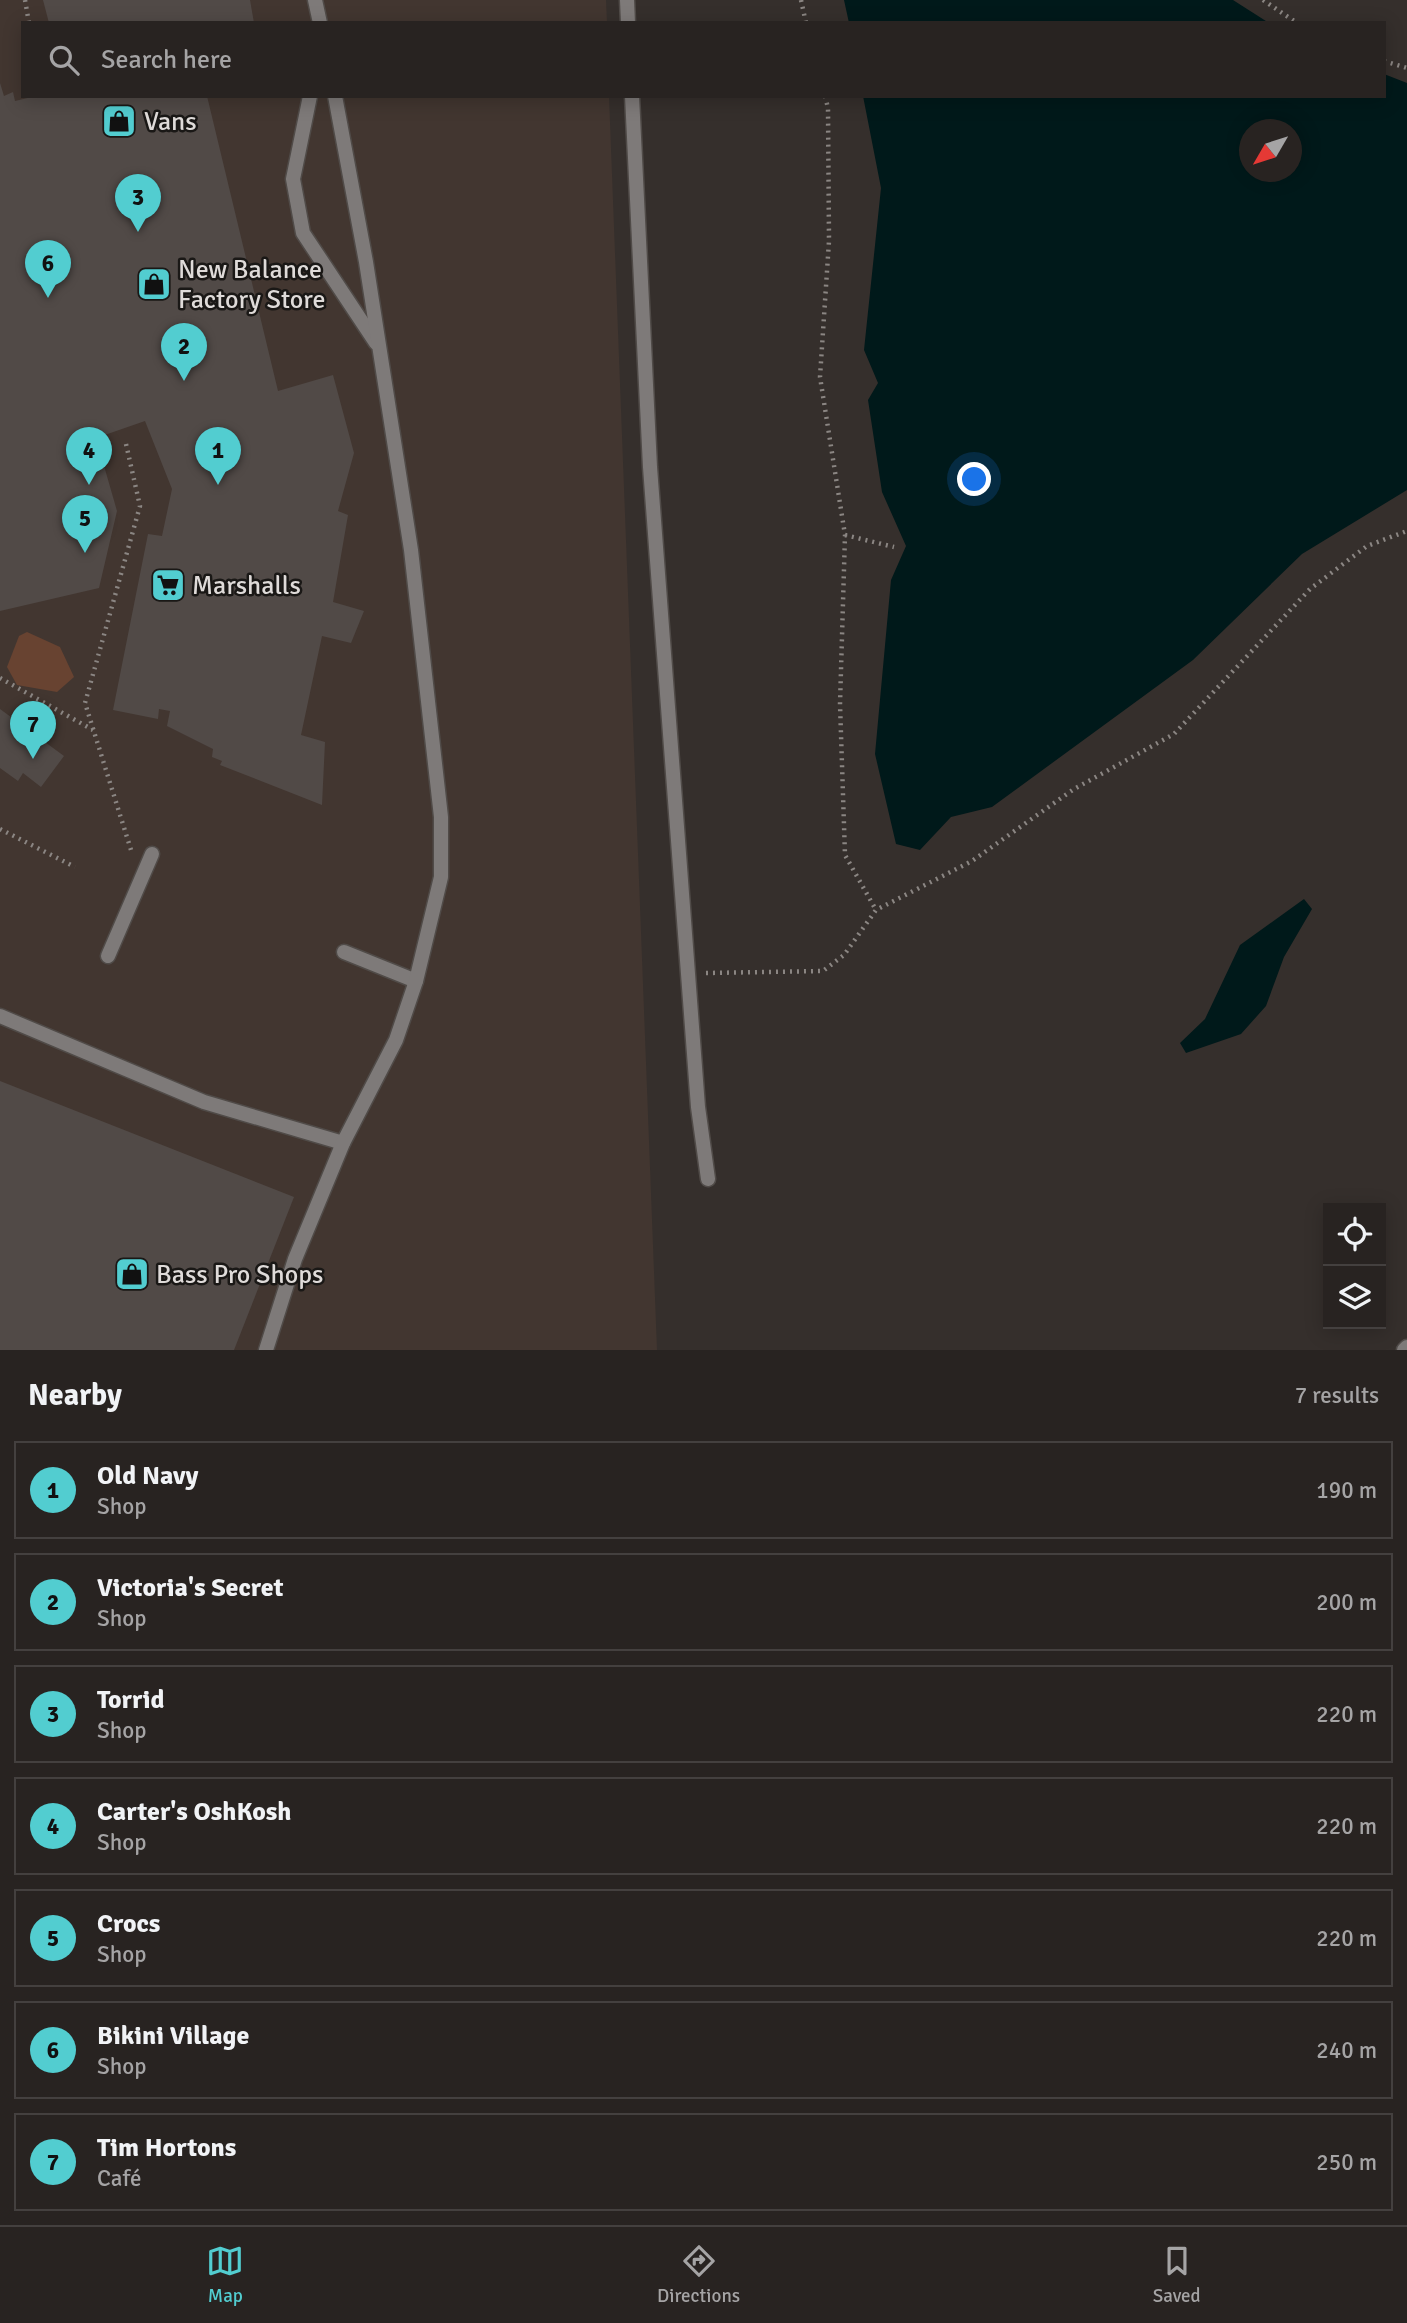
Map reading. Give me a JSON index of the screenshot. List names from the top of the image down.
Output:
{
  "places": {
    "shop": ["Vans", "New Balance Factory Store", "Bass Pro Shops"],
    "supermarket": ["Marshalls"]
  },
  "north": "bottom left",
  "page": {
    "search": "Search here",
    "pins": [
      "3",
      "6",
      "2",
      "1",
      "4",
      "5",
      "7"
    ],
    "heading": ["Nearby", "7 results"],
    "list": [
      {
        "mark": "1",
        "name": "Old Navy",
        "note": "Shop",
        "value": "190 m"
      },
      {
        "mark": "2",
        "name": "Victoria's Secret",
        "note": "Shop",
        "value": "200 m"
      },
      {
        "mark": "3",
        "name": "Torrid",
        "note": "Shop",
        "value": "220 m"
      },
      {
        "mark": "4",
        "name": "Carter's OshKosh",
        "note": "Shop",
        "value": "220 m"
      },
      {
        "mark": "5",
        "name": "Crocs",
        "note": "Shop",
        "value": "220 m"
      },
      {
        "mark": "6",
        "name": "Bikini Village",
        "note": "Shop",
        "value": "240 m"
      },
      {
        "mark": "7",
        "name": "Tim Hortons",
        "note": "Café",
        "value": "250 m"
      }
    ],
    "nav": ["Map", "Directions", "Saved"]
  }
}
